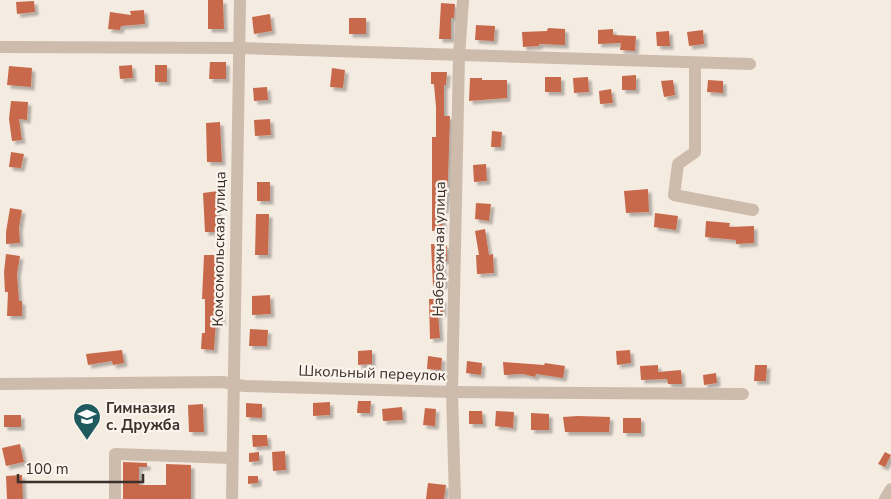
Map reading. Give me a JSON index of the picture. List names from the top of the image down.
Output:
{
  "streets": {
    "street": ["Комсомольская улица", "Набережная улица", "Школьный переулок"]
  },
  "crossings": [
    ["Комсомольская улица", "Школьный переулок"],
    ["Набережная улица", "Школьный переулок"]
  ],
  "places": {
    "school or university": ["Гимназия с. Дружба"]
  },
  "scale_bar": "100 m"
}
